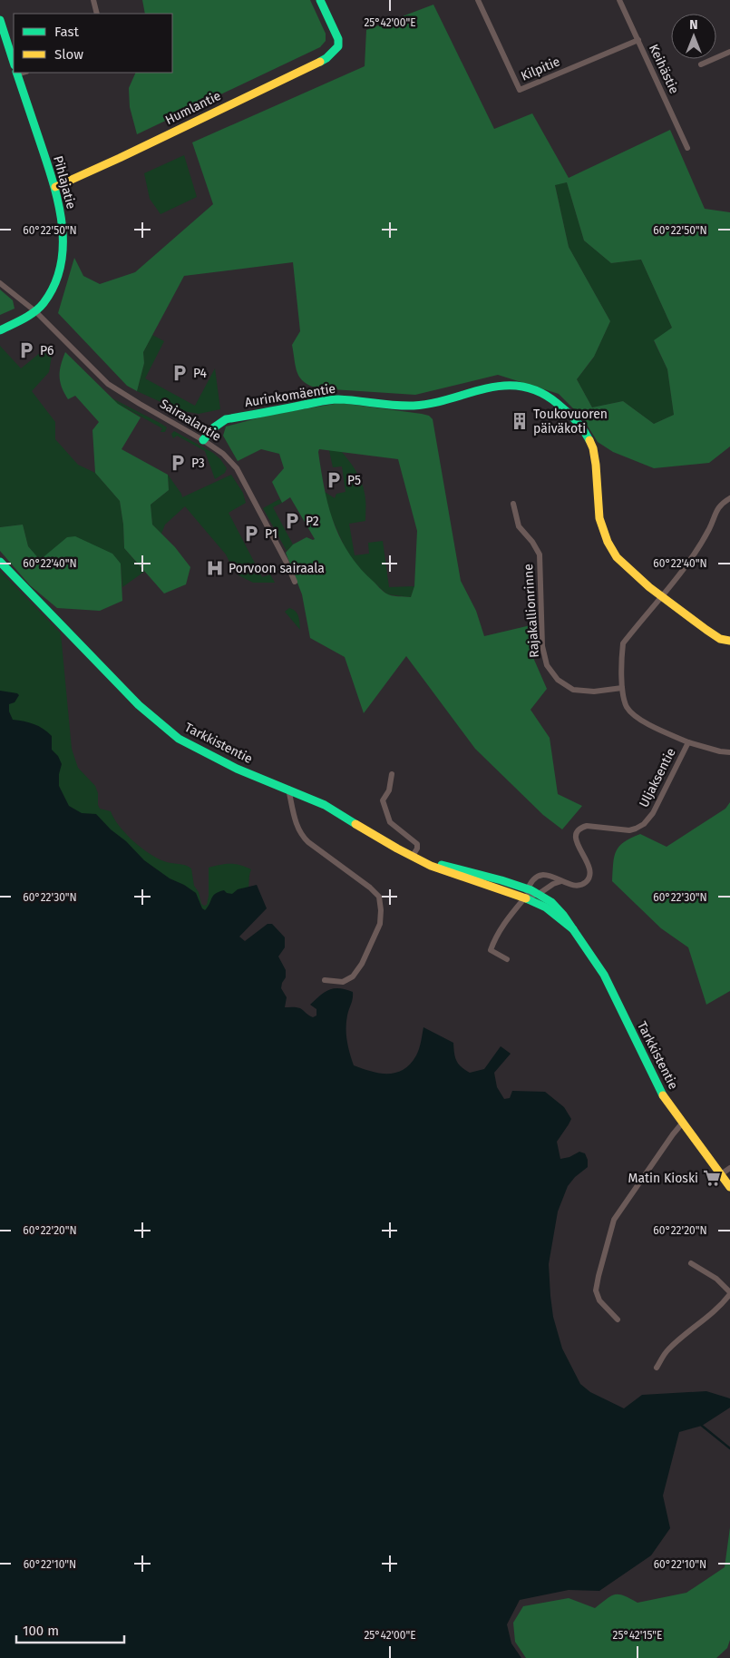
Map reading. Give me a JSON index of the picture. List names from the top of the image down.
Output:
{
  "streets": {
    "street": [
      "Kilpitie",
      "Keihästie",
      "Humlantie",
      "Pihlajatie",
      "Aurinkomäentie",
      "Sairaalantie",
      "Rajakallionrinne",
      "Tarkkistentie",
      "Uljaksentie"
    ]
  },
  "crossings": [
    ["Kilpitie", "Keihästie"],
    ["Humlantie", "Pihlajatie"],
    ["Pihlajatie", "Sairaalantie"],
    ["Aurinkomäentie", "Sairaalantie"],
    ["Tarkkistentie", "Uljaksentie"]
  ],
  "places": {
    "parking": [
      "P6",
      "P4",
      "P3",
      "P5",
      "P2",
      "P1"
    ],
    "building": ["Toukovuoren päiväkoti"],
    "hospital": ["Porvoon sairaala"],
    "supermarket": ["Matin Kioski"]
  },
  "legend": ["Fast", "Slow"],
  "scale_bar": "100 m",
  "north": "top",
  "coordinates": [
    "25°42'00\"E",
    "60°22'50\"N",
    "60°22'40\"N",
    "60°22'30\"N",
    "60°22'20\"N",
    "60°22'10\"N",
    "25°42'15\"E"
  ]
}
